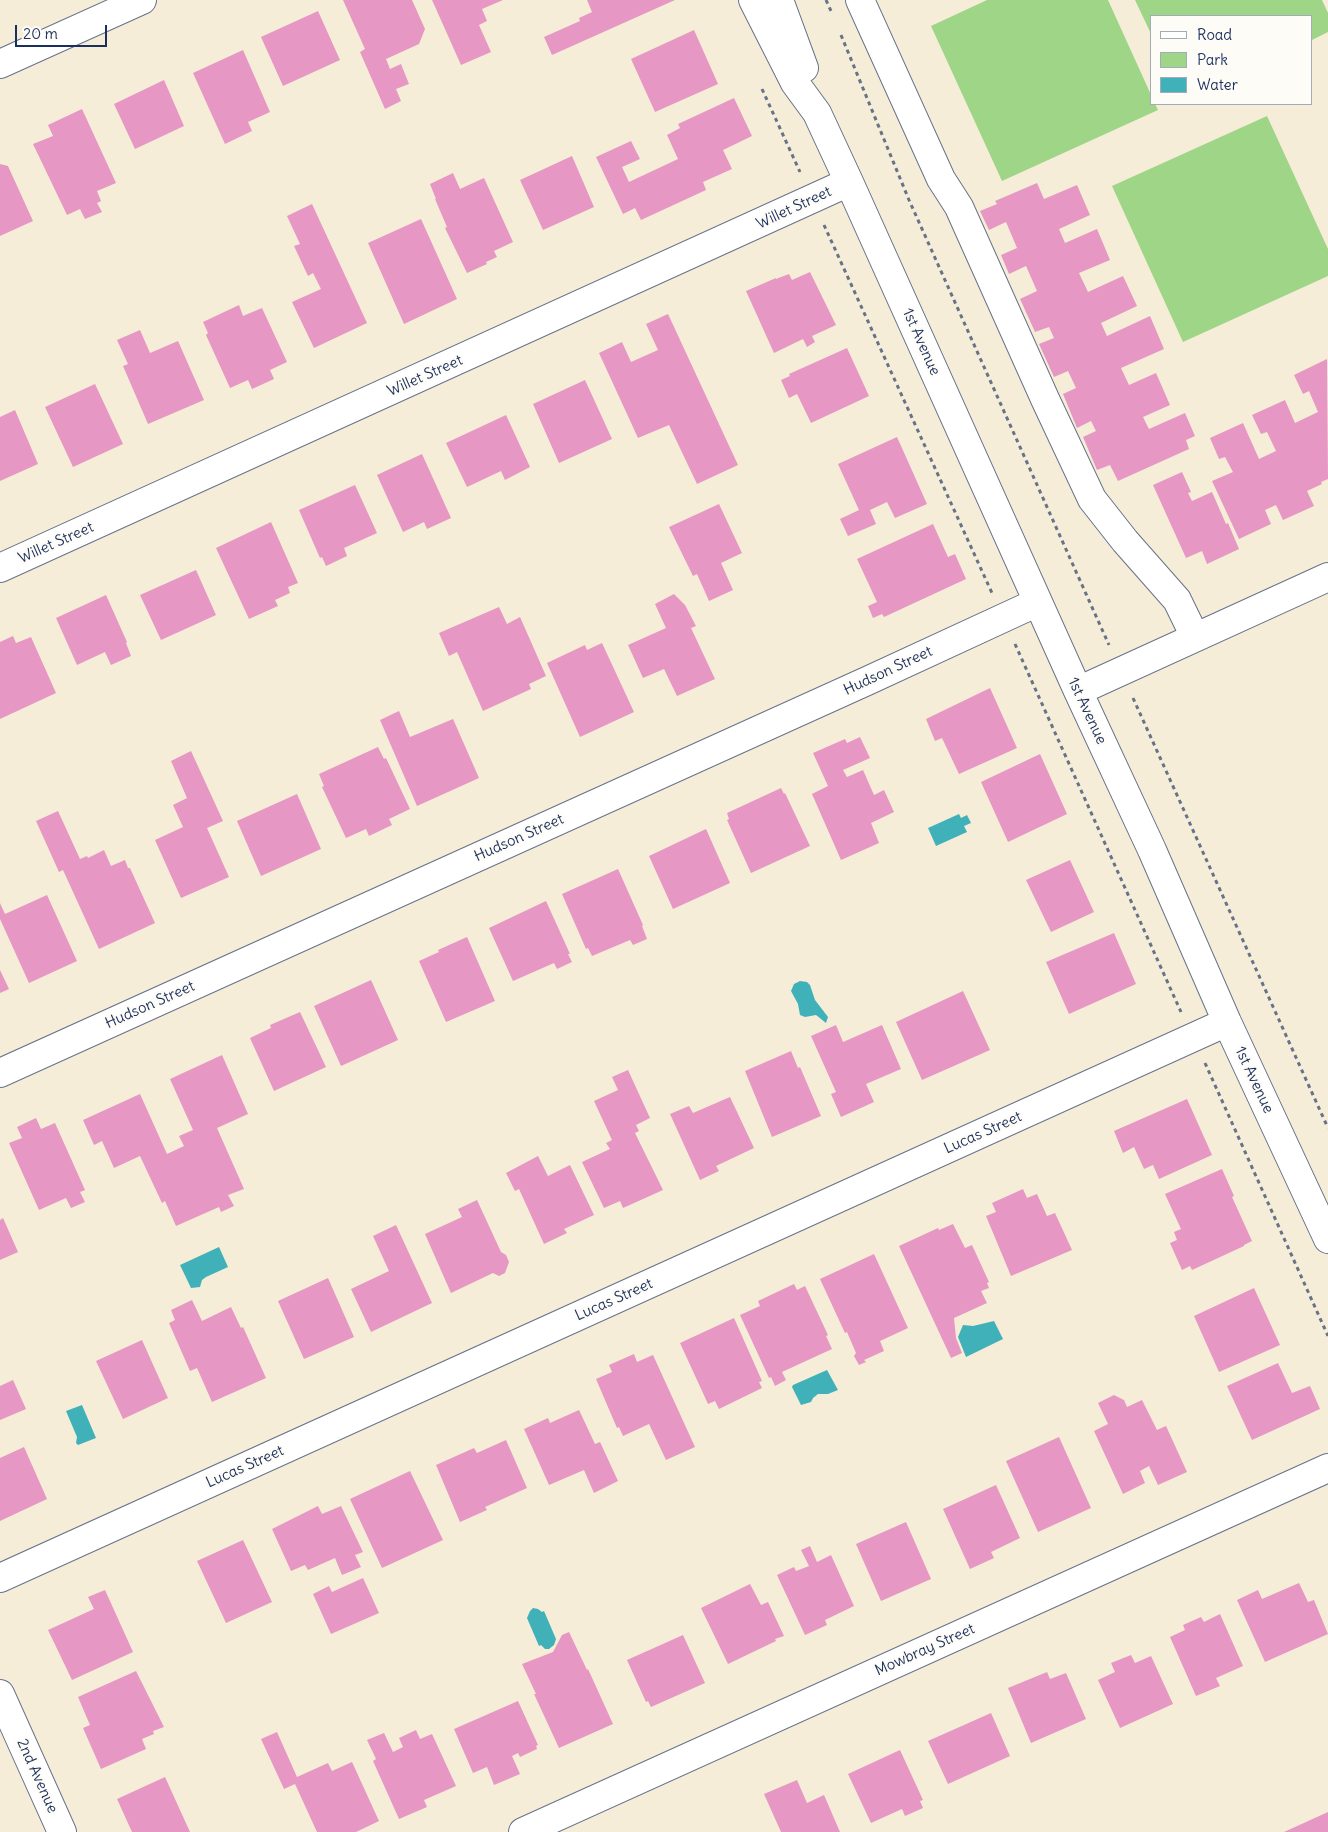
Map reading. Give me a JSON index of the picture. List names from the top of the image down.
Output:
{
  "streets": {
    "street": [
      "Willet Street",
      "1st Avenue",
      "Hudson Street",
      "Lucas Street",
      "Mowbray Street",
      "2nd Avenue"
    ]
  },
  "crossings": [
    ["Willet Street", "1st Avenue"],
    ["1st Avenue", "Hudson Street"],
    ["1st Avenue", "Lucas Street"]
  ],
  "legend": ["Road", "Park", "Water"],
  "scale_bar": "20 m"
}
